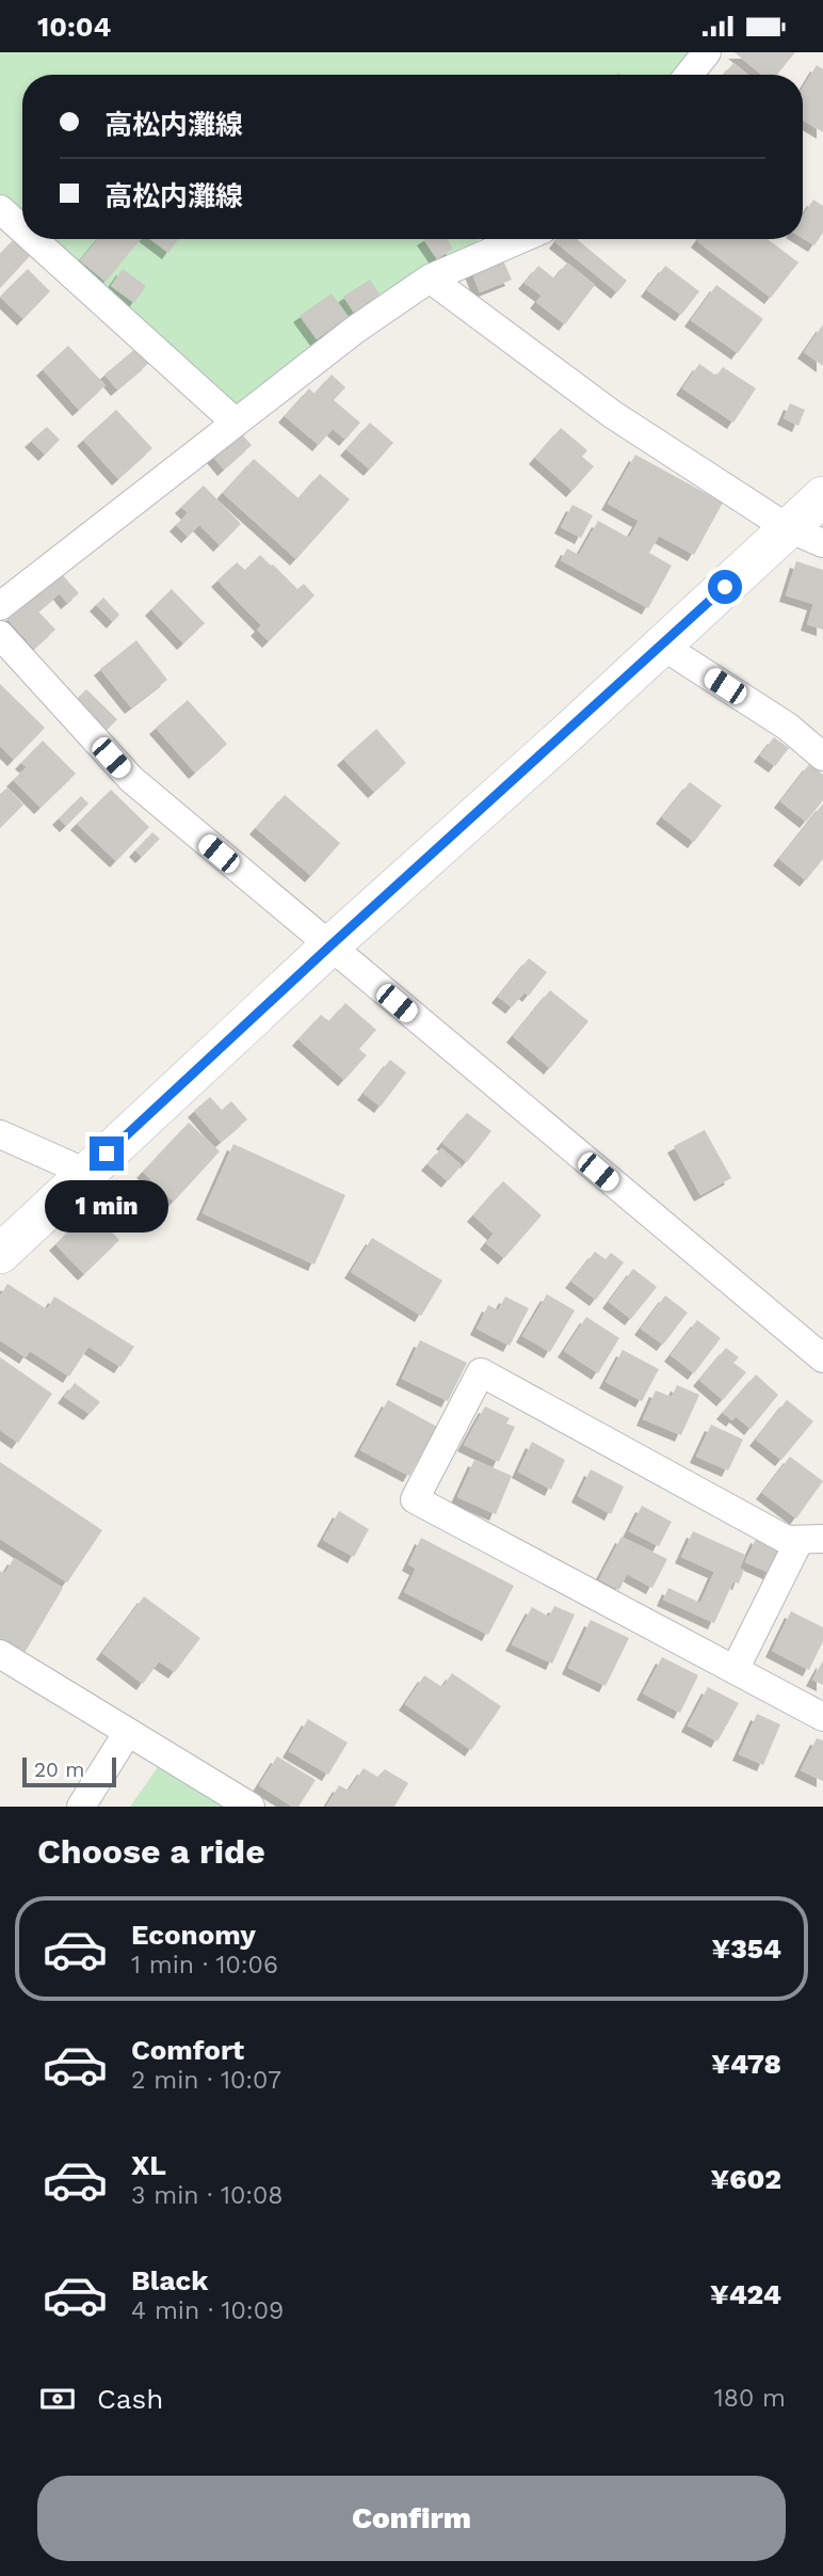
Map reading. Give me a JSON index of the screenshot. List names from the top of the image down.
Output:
{
  "scale_bar": "20 m",
  "page": {
    "status": "10:04",
    "banner": ["高松内灘線", "高松内灘線"],
    "bubble": "1 min",
    "scale": "20 m",
    "heading": "Choose a ride",
    "list": [
      {
        "name": "Economy",
        "note": "1 min · 10:06",
        "value": "¥354"
      },
      {
        "name": "Comfort",
        "note": "2 min · 10:07",
        "value": "¥478"
      },
      {
        "name": "XL",
        "note": "3 min · 10:08",
        "value": "¥602"
      },
      {
        "name": "Black",
        "note": "4 min · 10:09",
        "value": "¥424"
      }
    ],
    "pay": ["Cash", "180 m"],
    "buttons": "Confirm"
  }
}
